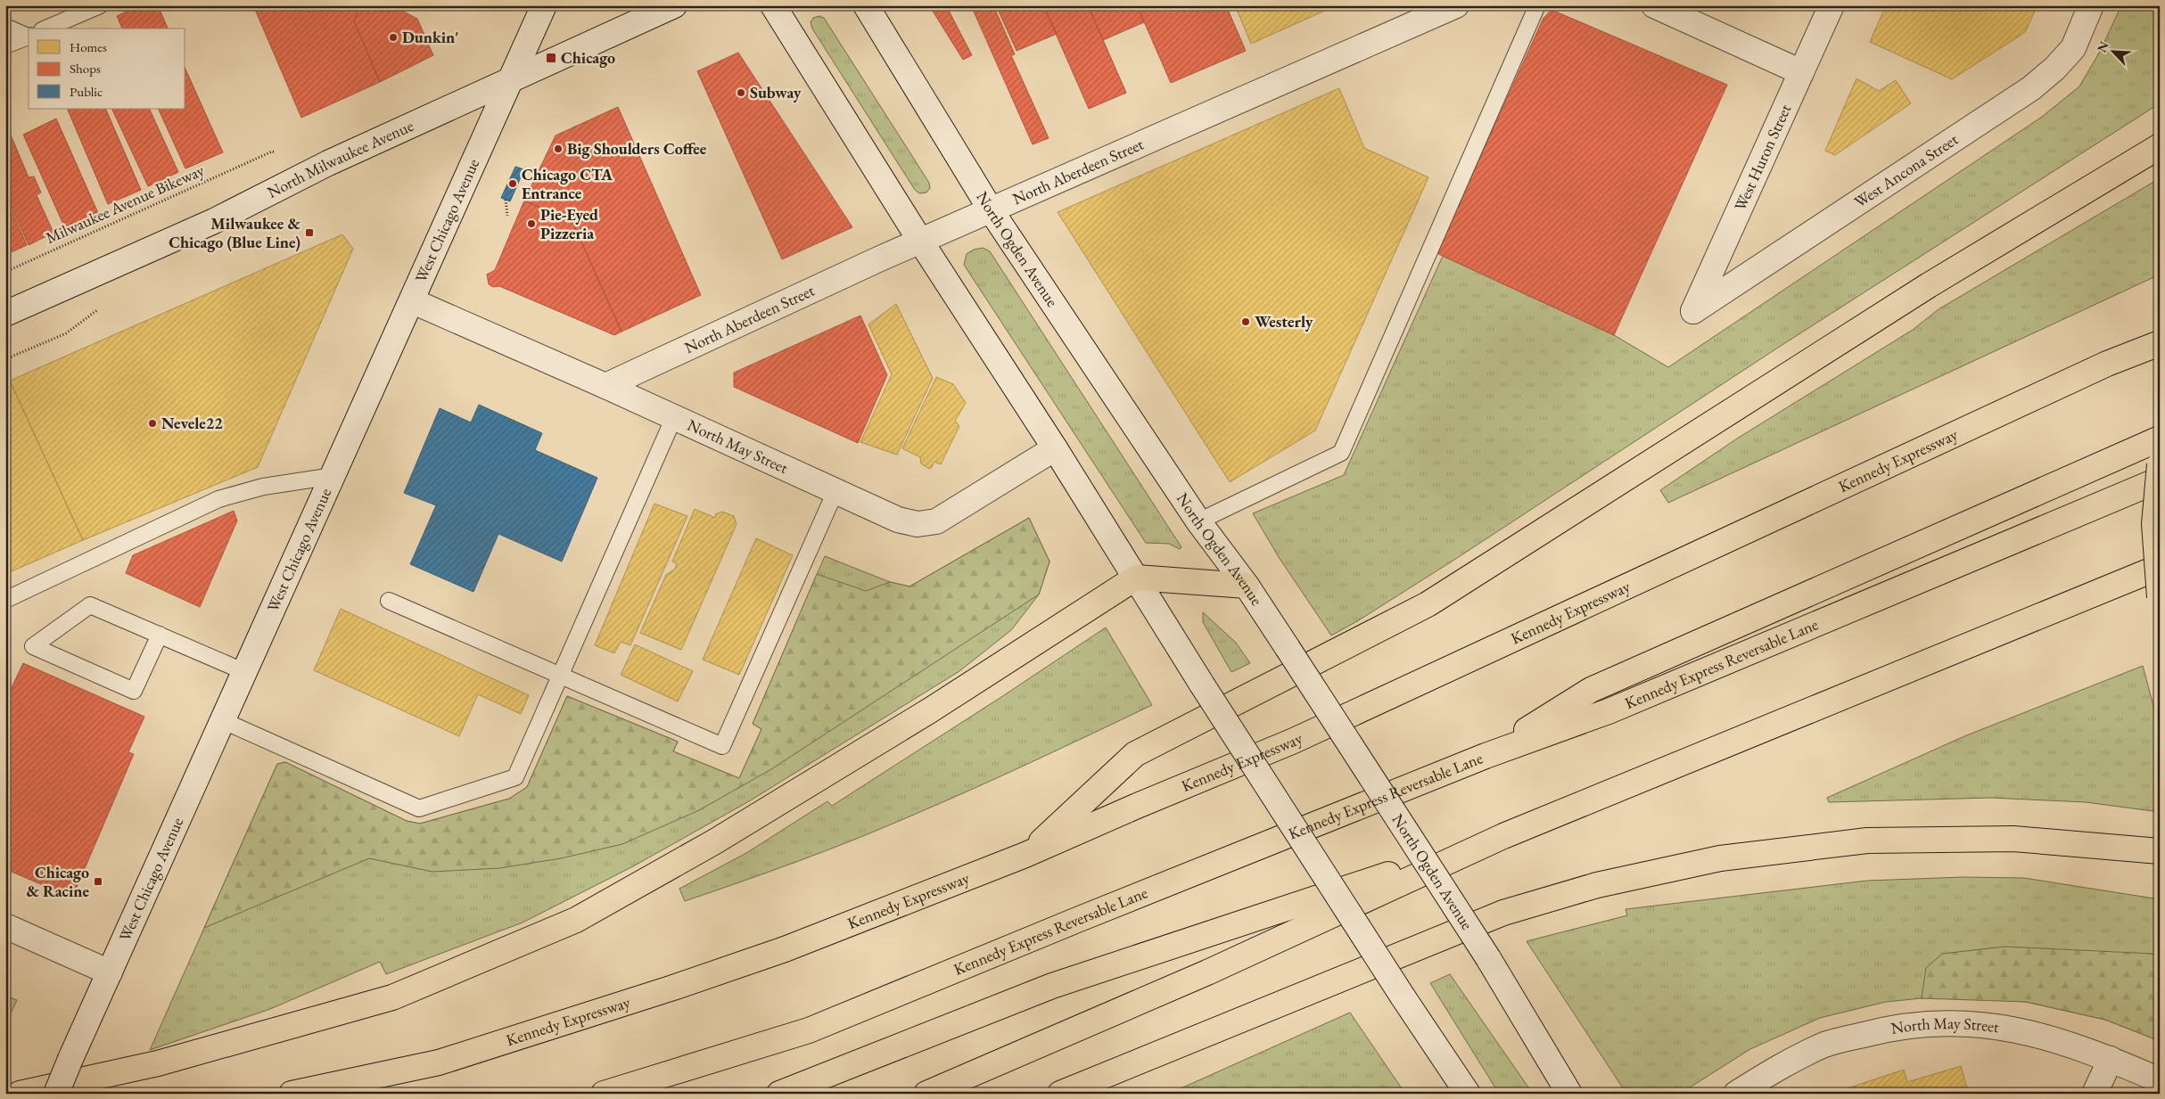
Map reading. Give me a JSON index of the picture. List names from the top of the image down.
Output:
{
  "streets": {
    "highway": ["Kennedy Expressway", "Kennedy Express Reversable Lane"],
    "main road": [
      "North Milwaukee Avenue",
      "West Huron Street",
      "West Ancona Street",
      "North Aberdeen Street",
      "West Chicago Avenue",
      "North Ogden Avenue",
      "North May Street"
    ],
    "path": ["Milwaukee Avenue Bikeway"]
  },
  "crossings": [
    ["North Milwaukee Avenue", "West Chicago Avenue"],
    ["West Huron Street", "West Ancona Street"],
    ["North Aberdeen Street", "North Ogden Avenue"],
    ["North Aberdeen Street", "North May Street"],
    ["West Chicago Avenue", "North May Street"]
  ],
  "places": {
    "other": [
      "Dunkin'",
      "Subway",
      "Big Shoulders Coffee",
      "Chicago CTA Entrance",
      "Pie-Eyed Pizzeria",
      "Westerly",
      "Nevele22"
    ],
    "transit": ["Chicago", "Milwaukee & Chicago (Blue Line)", "Chicago & Racine"]
  },
  "legend": ["Homes", "Shops", "Public"],
  "north": "top left"
}
